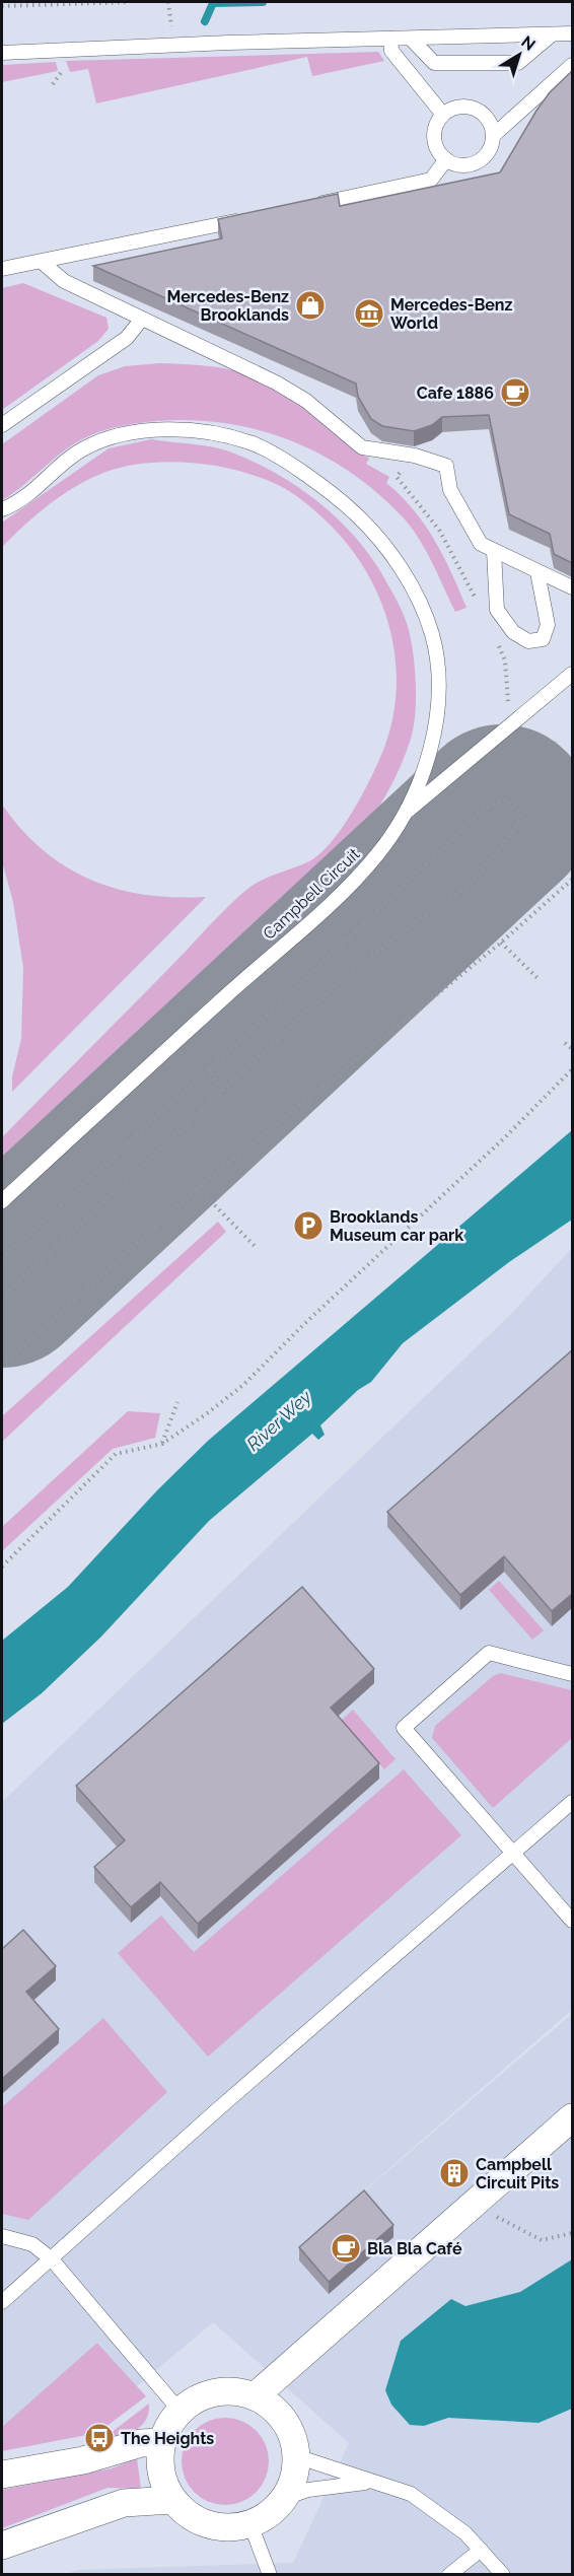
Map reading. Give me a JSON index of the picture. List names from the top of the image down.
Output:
{
  "streets": {
    "lane": ["Campbell Circuit"]
  },
  "water": ["River Wey"],
  "places": {
    "shop": ["Mercedes-Benz Brooklands"],
    "museum": ["Mercedes-Benz World"],
    "cafe": ["Cafe 1886", "Bla Bla Café"],
    "parking": ["Brooklands Museum car park"],
    "building": ["Campbell Circuit Pits"],
    "bus stop": ["The Heights"]
  },
  "north": "top right"
}
